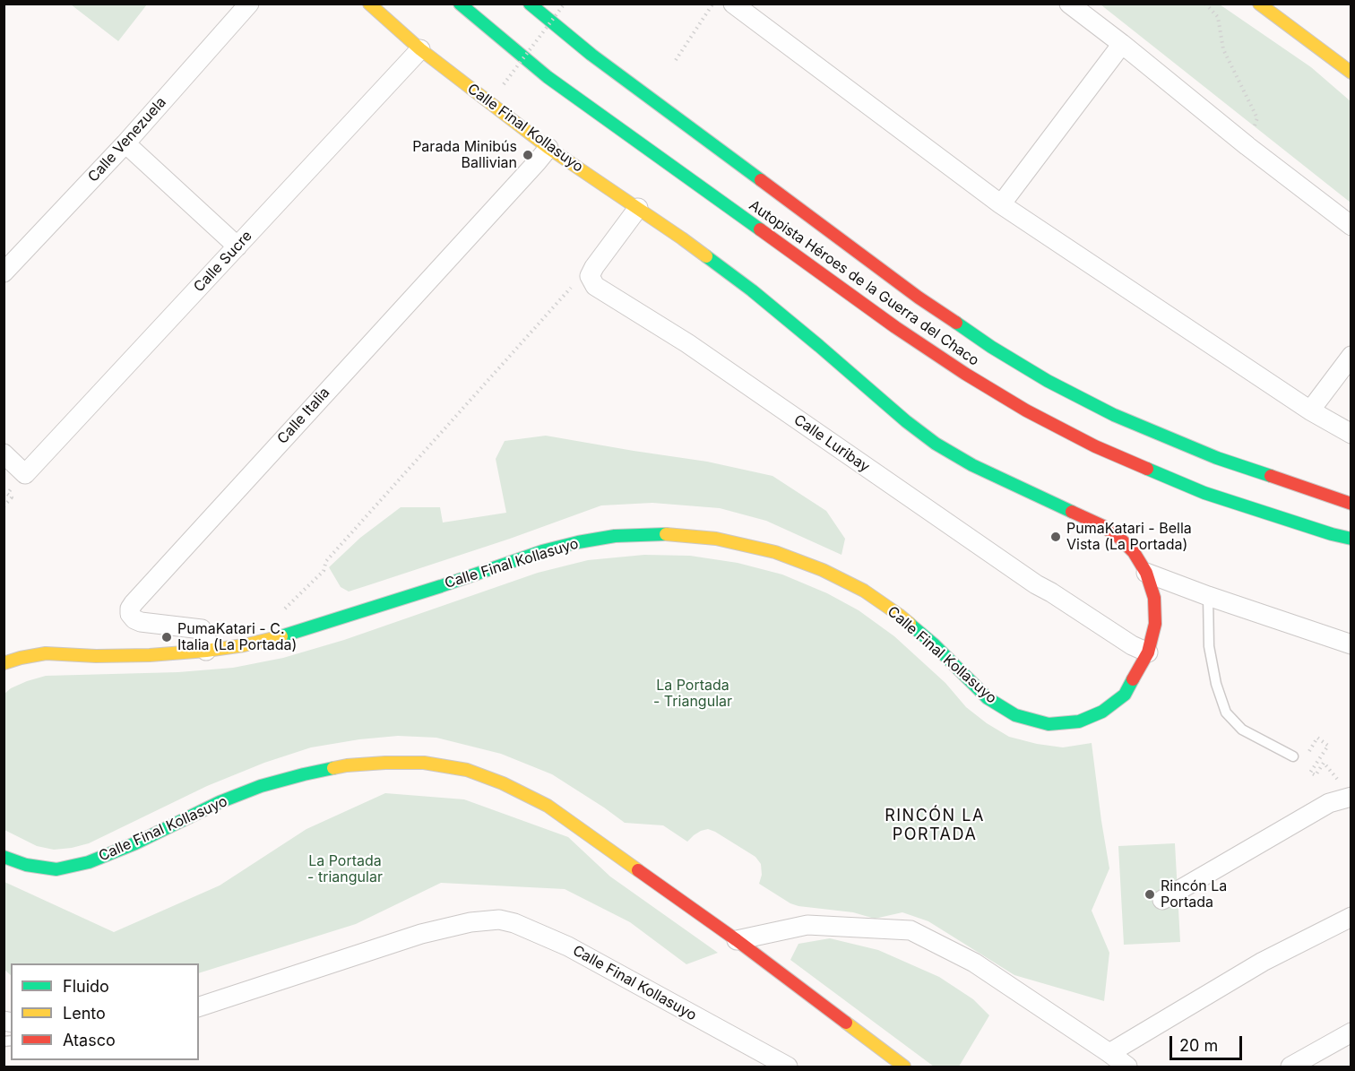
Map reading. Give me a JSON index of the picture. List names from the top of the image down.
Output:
{
  "streets": {
    "main road": ["Calle Final Kollasuyo", "Autopista Héroes de la Guerra del Chaco"],
    "street": [
      "Calle Venezuela",
      "Calle Sucre",
      "Calle Italia",
      "Calle Luribay"
    ]
  },
  "crossings": [
    ["Calle Final Kollasuyo", "Calle Sucre"],
    ["Calle Final Kollasuyo", "Calle Italia"],
    ["Calle Final Kollasuyo", "Calle Luribay"]
  ],
  "districts": ["RINCÓN LA PORTADA"],
  "parks": ["La Portada - Triangular", "La Portada - triangular"],
  "places": [
    "Parada Minibús Ballivian",
    "PumaKatari - Bella Vista (La Portada)",
    "PumaKatari - C. Italia (La Portada)",
    "Rincón La Portada"
  ],
  "legend": ["Fluido", "Lento", "Atasco"],
  "scale_bar": "20 m"
}
